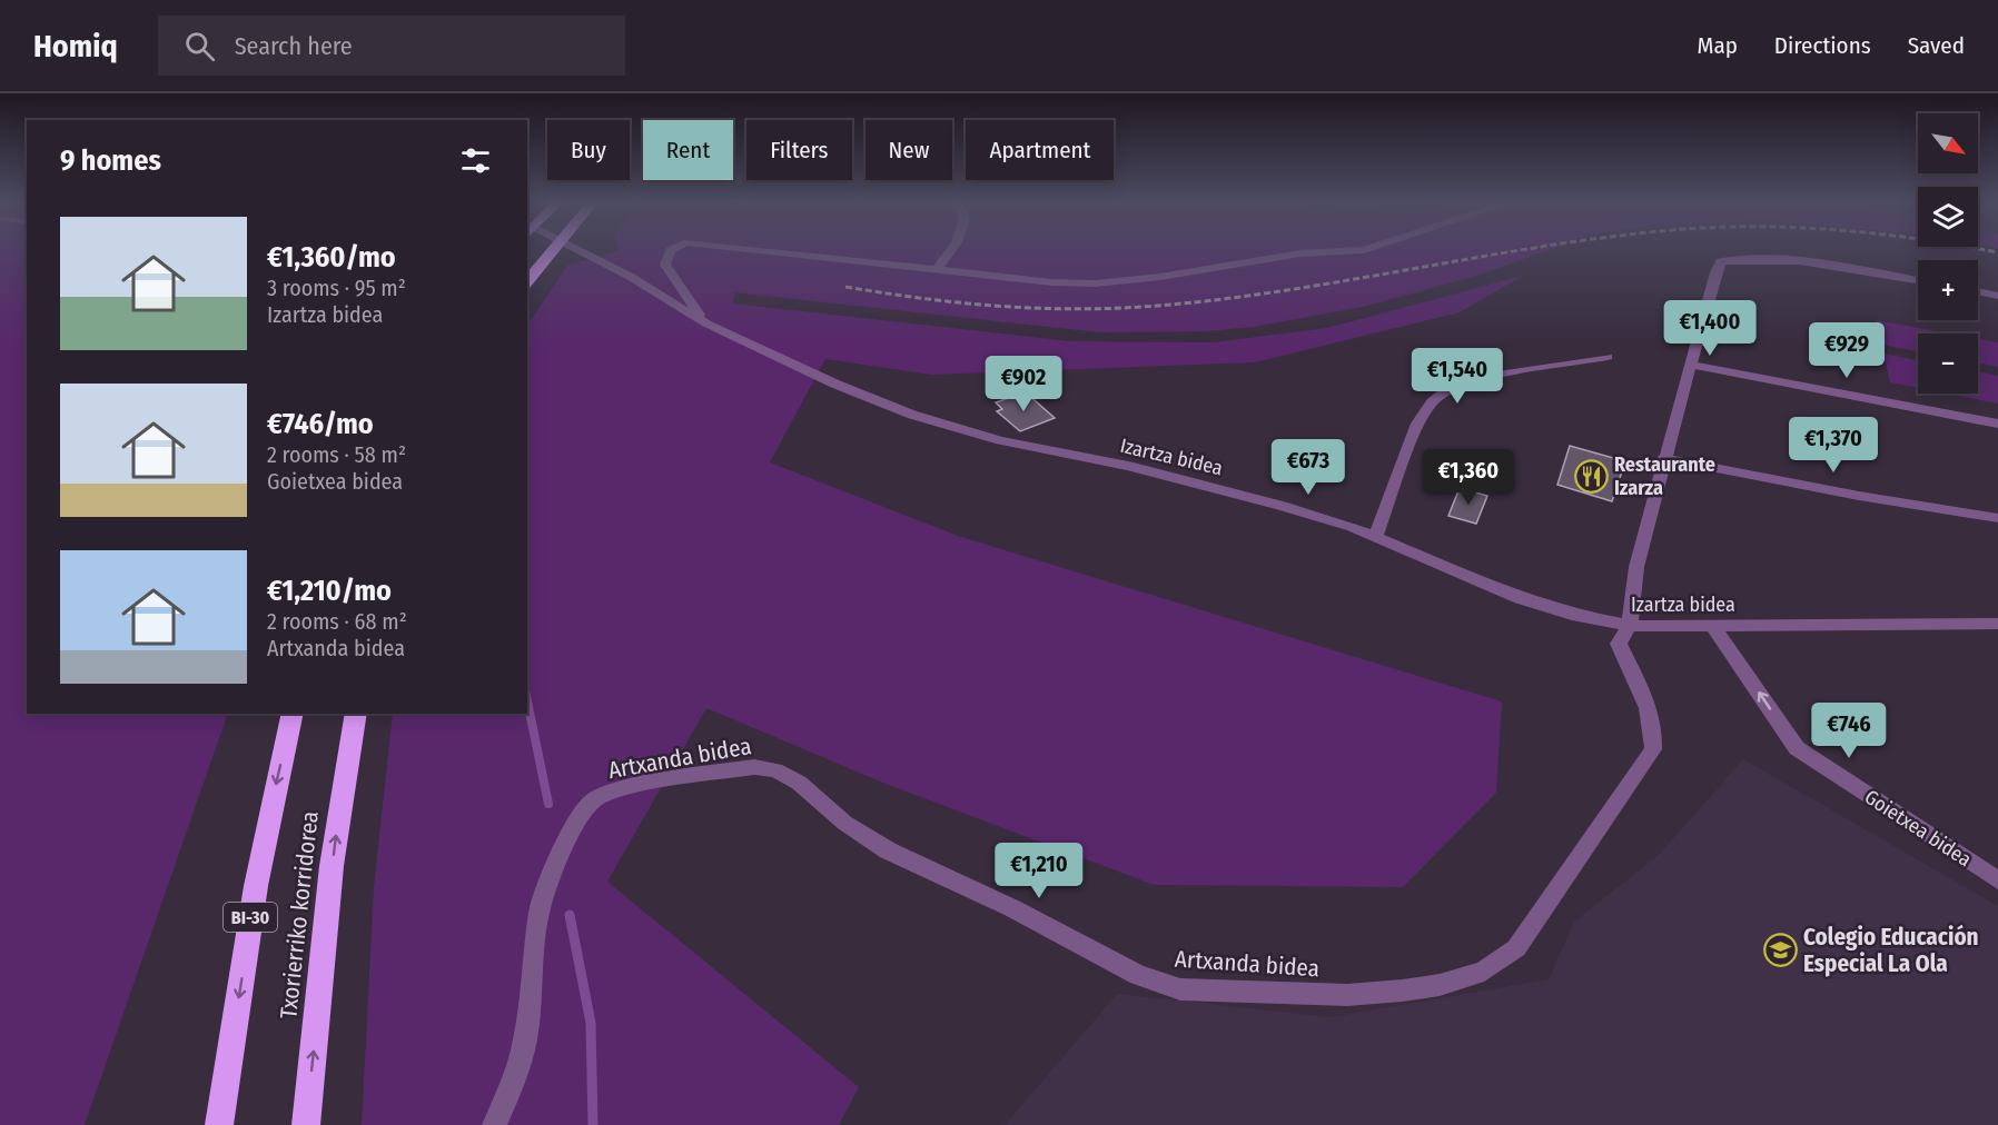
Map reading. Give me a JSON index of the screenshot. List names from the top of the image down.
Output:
{
  "streets": {
    "highway": ["Txorierriko korridorea", "BI-30"],
    "street": ["Izartza bidea", "Artxanda bidea", "Goietxea bidea"]
  },
  "crossings": [
    ["Izartza bidea", "Artxanda bidea"],
    ["Izartza bidea", "Goietxea bidea"]
  ],
  "one_way": ["Goietxea bidea"],
  "places": {
    "restaurant": ["Restaurante Izarza"],
    "school or university": ["Colegio Educación Especial La Ola"]
  },
  "north": "bottom right",
  "page": {
    "header": "Homiq",
    "search": "Search here",
    "nav": ["Map", "Directions", "Saved"],
    "map_buttons": ["+", "−"],
    "chip": [
      "Buy",
      "Rent",
      "Filters",
      "New",
      "Apartment"
    ],
    "heading": "9 homes",
    "list": [
      {
        "name": "€1,360/mo",
        "note": "3 rooms · 95 m² · Izartza bidea"
      },
      {
        "name": "€746/mo",
        "note": "2 rooms · 58 m² · Goietxea bidea"
      },
      {
        "name": "€1,210/mo",
        "note": "2 rooms · 68 m² · Artxanda bidea"
      }
    ],
    "price": [
      "€1,400",
      "€929",
      "€1,540",
      "€902",
      "€1,370",
      "€673",
      "€1,360",
      "€746",
      "€1,210"
    ]
  }
}
